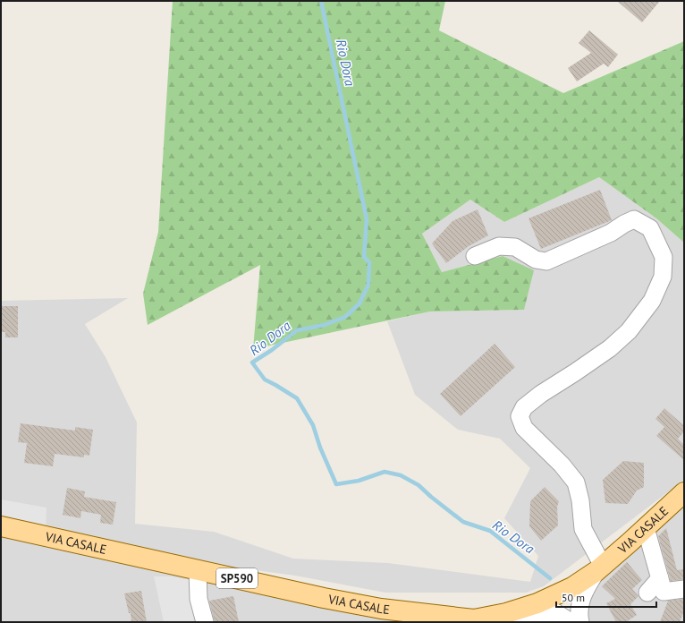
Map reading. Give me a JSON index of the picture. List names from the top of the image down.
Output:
{
  "streets": {
    "main road": ["VIA CASALE", "SP590"]
  },
  "water": ["Rio Dora"],
  "scale_bar": "50 m"
}
